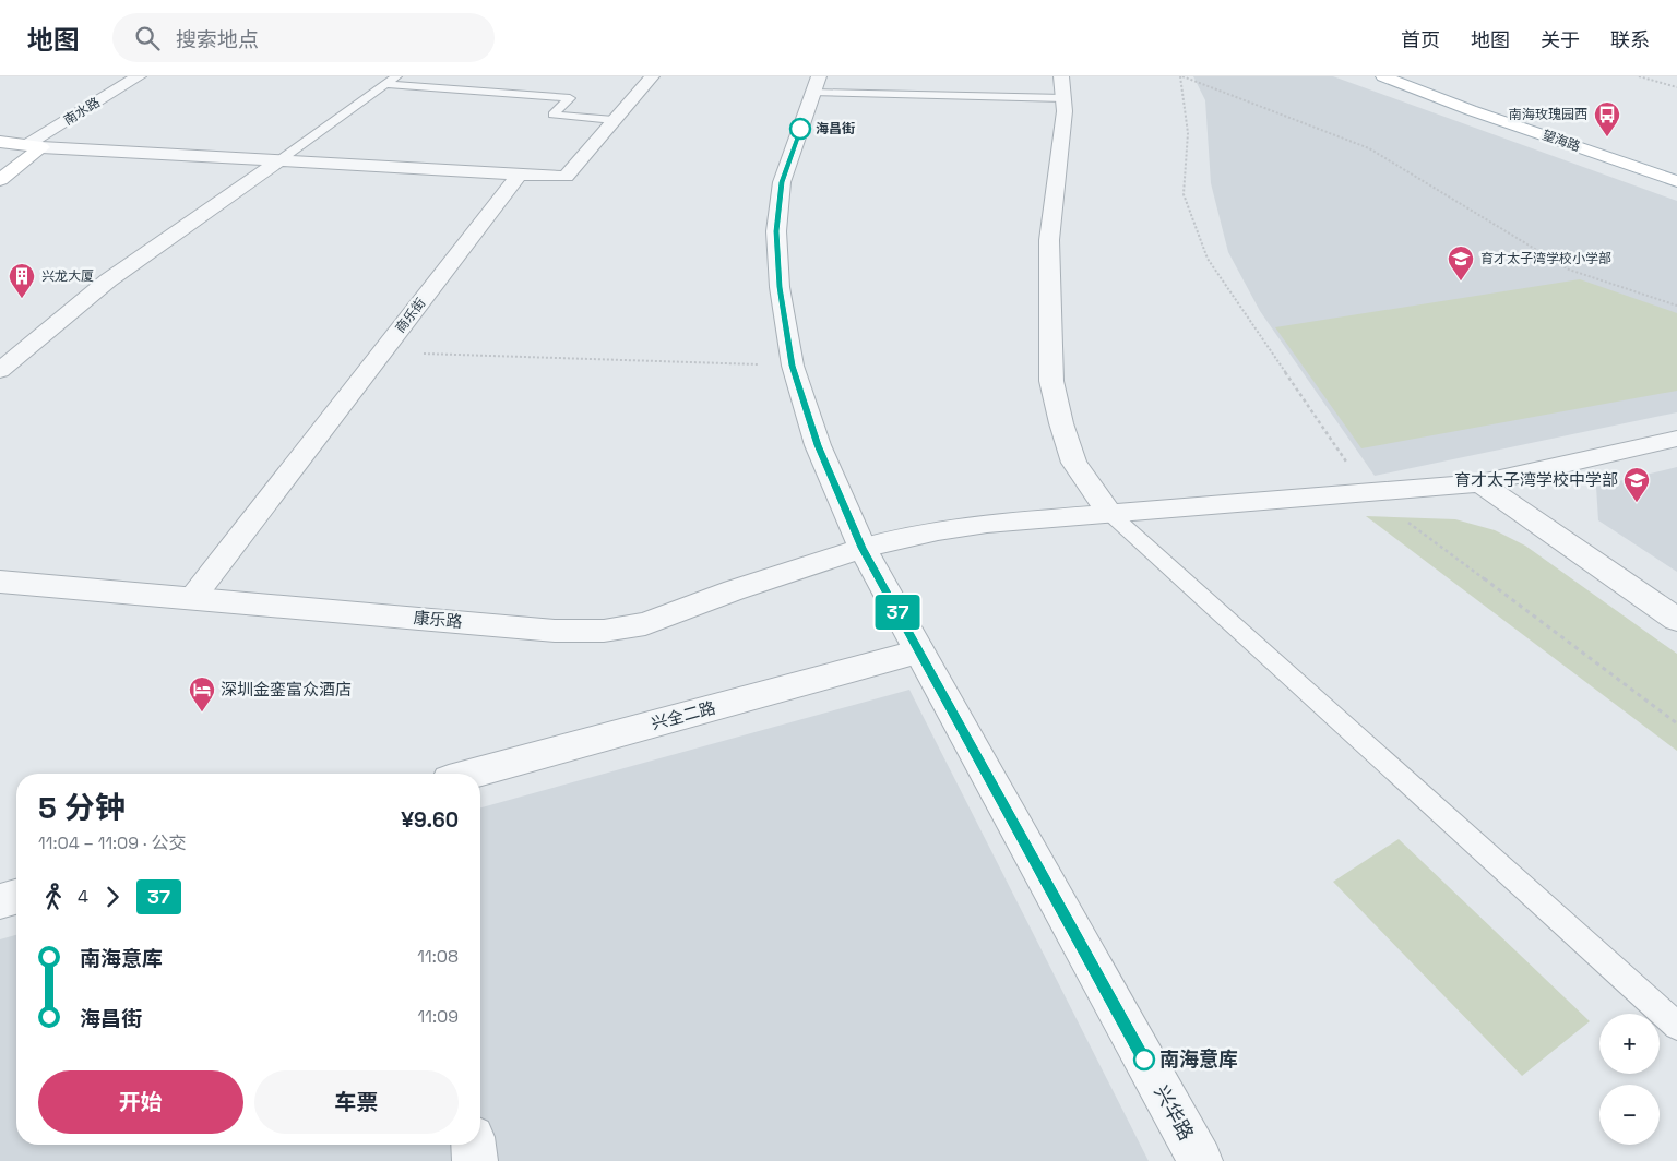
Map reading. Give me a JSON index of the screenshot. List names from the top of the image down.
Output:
{
  "streets": {
    "main road": ["望海路"],
    "street": [
      "南水路",
      "商乐街",
      "康乐路",
      "兴全二路",
      "兴华路"
    ]
  },
  "crossings": [
    ["商乐街", "康乐路"],
    ["康乐路", "兴华路"],
    ["兴全二路", "兴华路"]
  ],
  "places": {
    "other": ["海昌街", "南海意库"],
    "bus stop": ["南海玫瑰园西"],
    "school or university": ["育才太子湾学校小学部", "育才太子湾学校中学部"],
    "building": ["兴龙大厦"],
    "hotel": ["深圳金銮富众酒店"]
  },
  "lines": ["bus line 37"],
  "page": {
    "header": "地图",
    "search": "搜索地点",
    "nav": [
      "首页",
      "地图",
      "关于",
      "联系"
    ],
    "on_map": "37",
    "heading": ["5 分钟", "11:04 – 11:09 · 公交", "¥9.60"],
    "legs": ["4", "37"],
    "list": [
      {
        "name": "南海意库",
        "value": "11:08"
      },
      {
        "name": "海昌街",
        "value": "11:09"
      }
    ],
    "map_buttons": ["+", "−"],
    "buttons": ["开始", "车票"]
  }
}
